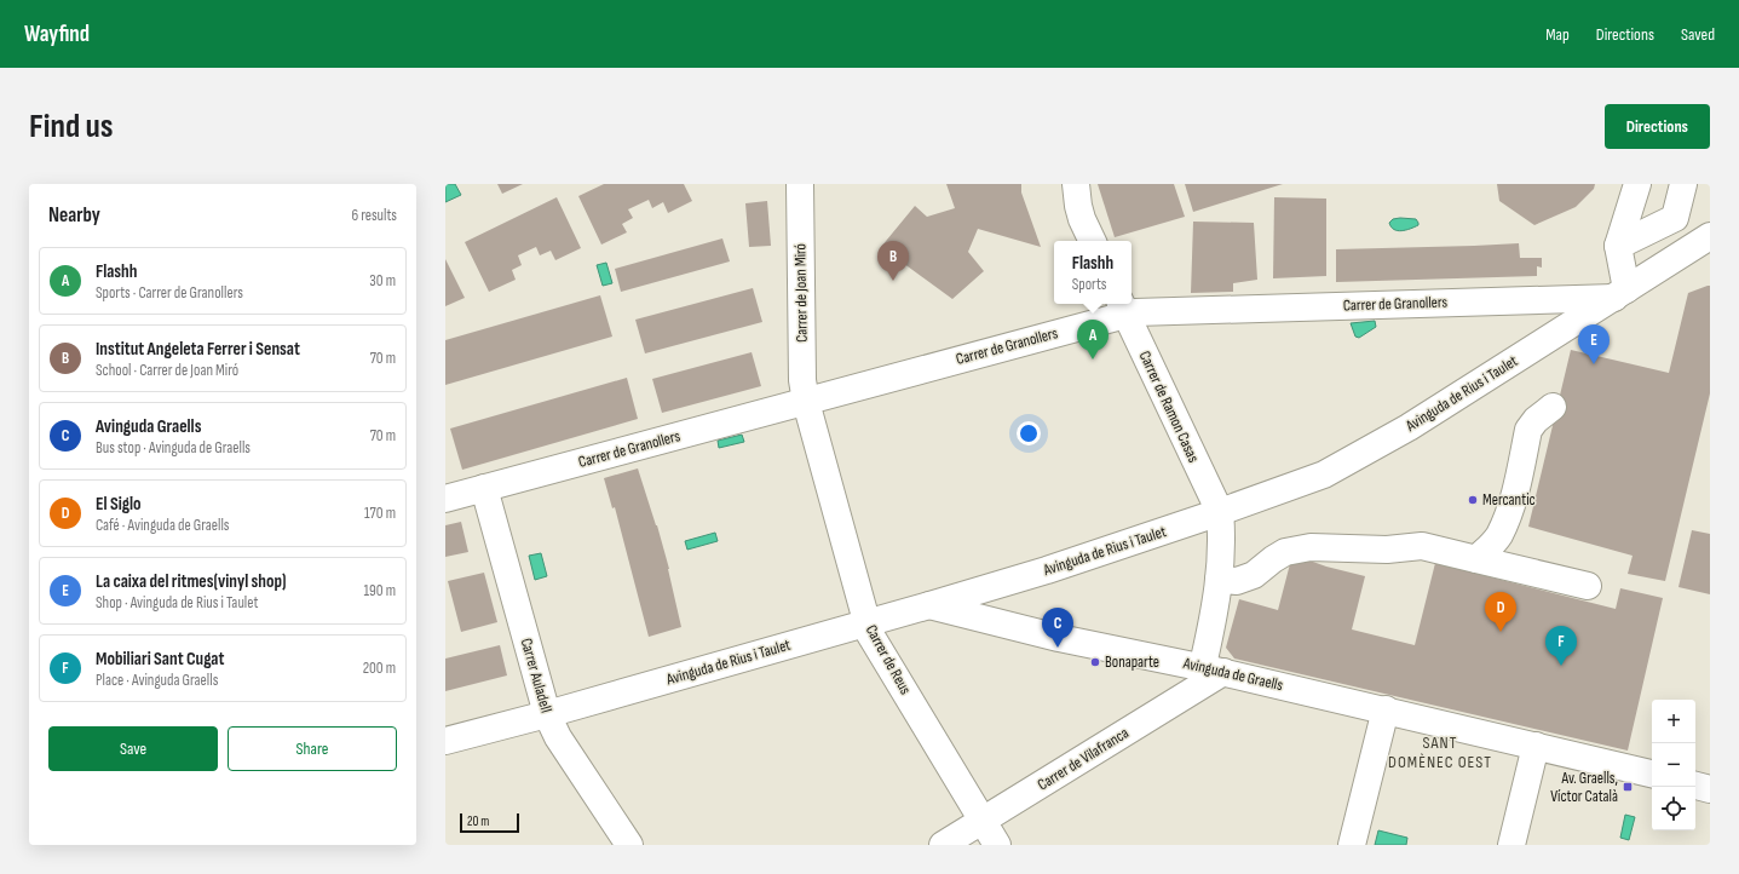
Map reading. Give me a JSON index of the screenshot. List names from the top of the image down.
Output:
{
  "streets": {
    "street": [
      "Carrer de Joan Miró",
      "Carrer de Granollers",
      "Avinguda de Rius i Taulet",
      "Carrer de Ramon Casas",
      "Carrer de Reus",
      "Avinguda de Graells",
      "Carrer Auladell",
      "Carrer de Vilafranca"
    ]
  },
  "crossings": [
    ["Carrer de Joan Miró", "Carrer de Granollers"],
    ["Carrer de Joan Miró", "Carrer de Reus"],
    ["Carrer de Granollers", "Avinguda de Rius i Taulet"],
    ["Carrer de Granollers", "Carrer de Ramon Casas"],
    ["Carrer de Granollers", "Carrer de Reus"],
    ["Carrer de Granollers", "Carrer Auladell"],
    ["Avinguda de Rius i Taulet", "Carrer de Ramon Casas"],
    ["Avinguda de Rius i Taulet", "Carrer de Reus"],
    ["Avinguda de Rius i Taulet", "Avinguda de Graells"],
    ["Avinguda de Rius i Taulet", "Carrer Auladell"],
    ["Carrer de Reus", "Carrer de Vilafranca"],
    ["Avinguda de Graells", "Carrer de Vilafranca"]
  ],
  "districts": ["SANT DOMÈNEC OEST"],
  "places": {
    "other": ["Mercantic", "Bonaparte"],
    "transit": ["Av. Graells, Víctor Català"]
  },
  "scale_bar": "20 m",
  "page": {
    "header": "Wayfind",
    "nav": ["Map", "Directions", "Saved"],
    "buttons": [
      "Directions",
      ["Save", "Share"]
    ],
    "title": "Find us",
    "heading": ["Nearby", "6 results"],
    "popup": ["Flashh", "Sports"],
    "pins": [
      "B",
      "A",
      "E",
      "D",
      "C",
      "F"
    ],
    "list": [
      {
        "mark": "A",
        "name": "Flashh",
        "note": "Sports · Carrer de Granollers",
        "value": "30 m"
      },
      {
        "mark": "B",
        "name": "Institut Angeleta Ferrer i Sensat",
        "note": "School · Carrer de Joan Miró",
        "value": "70 m"
      },
      {
        "mark": "C",
        "name": "Avinguda Graells",
        "note": "Bus stop · Avinguda de Graells",
        "value": "70 m"
      },
      {
        "mark": "D",
        "name": "El Siglo",
        "note": "Café · Avinguda de Graells",
        "value": "170 m"
      },
      {
        "mark": "E",
        "name": "La caixa del ritmes(vinyl shop)",
        "note": "Shop · Avinguda de Rius i Taulet",
        "value": "190 m"
      },
      {
        "mark": "F",
        "name": "Mobiliari Sant Cugat",
        "note": "Place · Avinguda Graells",
        "value": "200 m"
      }
    ],
    "map_buttons": ["+", "−"],
    "scale": "20 m"
  }
}
